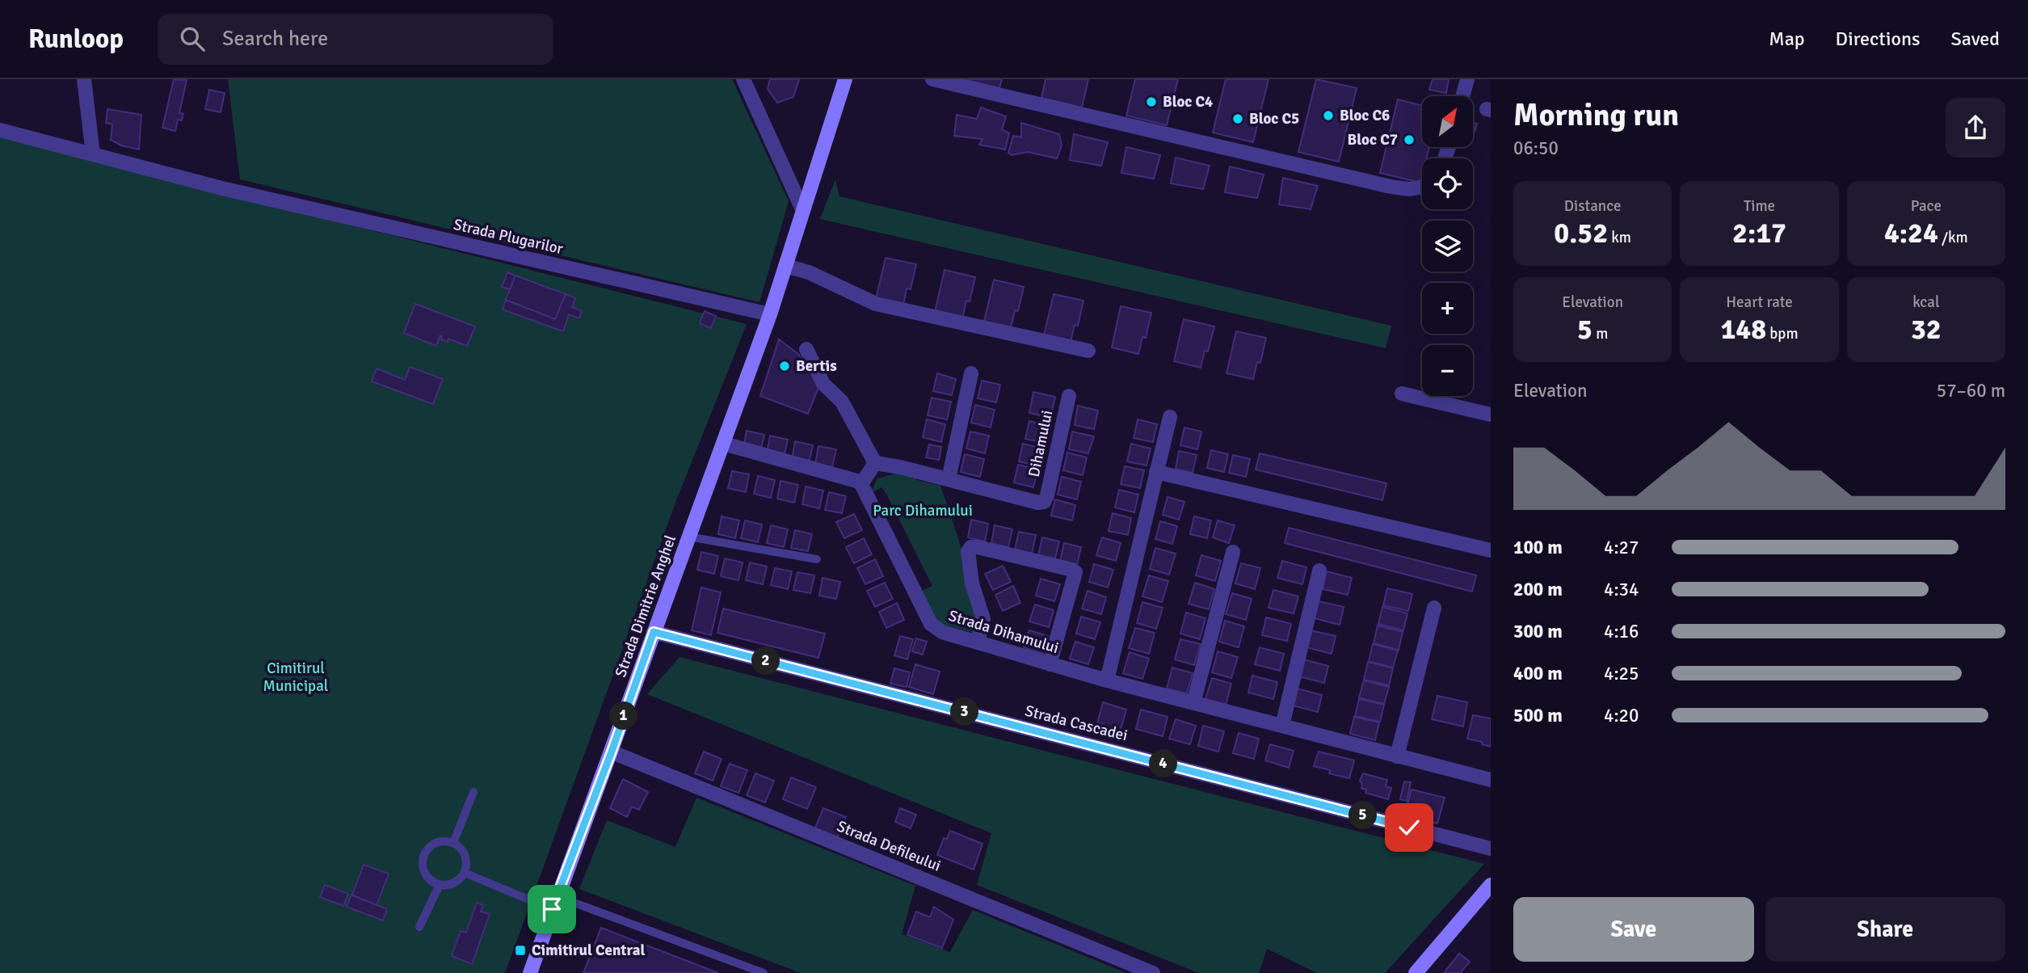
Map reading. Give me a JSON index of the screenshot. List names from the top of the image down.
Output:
{
  "streets": {
    "street": [
      "Strada Plugarilor",
      "Dihamului",
      "Strada Dimitrie Anghel",
      "Strada Dihamului",
      "Strada Cascadei",
      "Strada Defileului"
    ]
  },
  "crossings": [
    ["Strada Plugarilor", "Strada Dimitrie Anghel"],
    ["Strada Dimitrie Anghel", "Strada Cascadei"],
    ["Strada Dimitrie Anghel", "Strada Defileului"]
  ],
  "parks": ["Parc Dihamului", "Cimitirul Municipal"],
  "places": {
    "other": [
      "Bloc C4",
      "Bloc C6",
      "Bloc C5",
      "Bloc C7",
      "Bertis"
    ],
    "transit": ["Cimitirul Central"]
  },
  "north": "top right",
  "page": {
    "header": "Runloop",
    "search": "Search here",
    "nav": ["Map", "Directions", "Saved"],
    "heading": ["Morning run", "06:50"],
    "map_buttons": ["+", "−"],
    "stats": [
      ["Distance", "0.52 km"],
      ["Time", "2:17"],
      ["Pace", "4:24 /km"],
      ["Elevation", "5 m"],
      ["Heart rate", "148 bpm"],
      ["kcal", "32"]
    ],
    "chart": ["Elevation", "57–60 m"],
    "list": [
      {
        "name": "100 m",
        "note": "4:27"
      },
      {
        "name": "200 m",
        "note": "4:34"
      },
      {
        "name": "300 m",
        "note": "4:16"
      },
      {
        "name": "400 m",
        "note": "4:25"
      },
      {
        "name": "500 m",
        "note": "4:20"
      }
    ],
    "pins": [
      "2",
      "3",
      "1",
      "4",
      "5"
    ],
    "buttons": ["Save", "Share"]
  }
}
